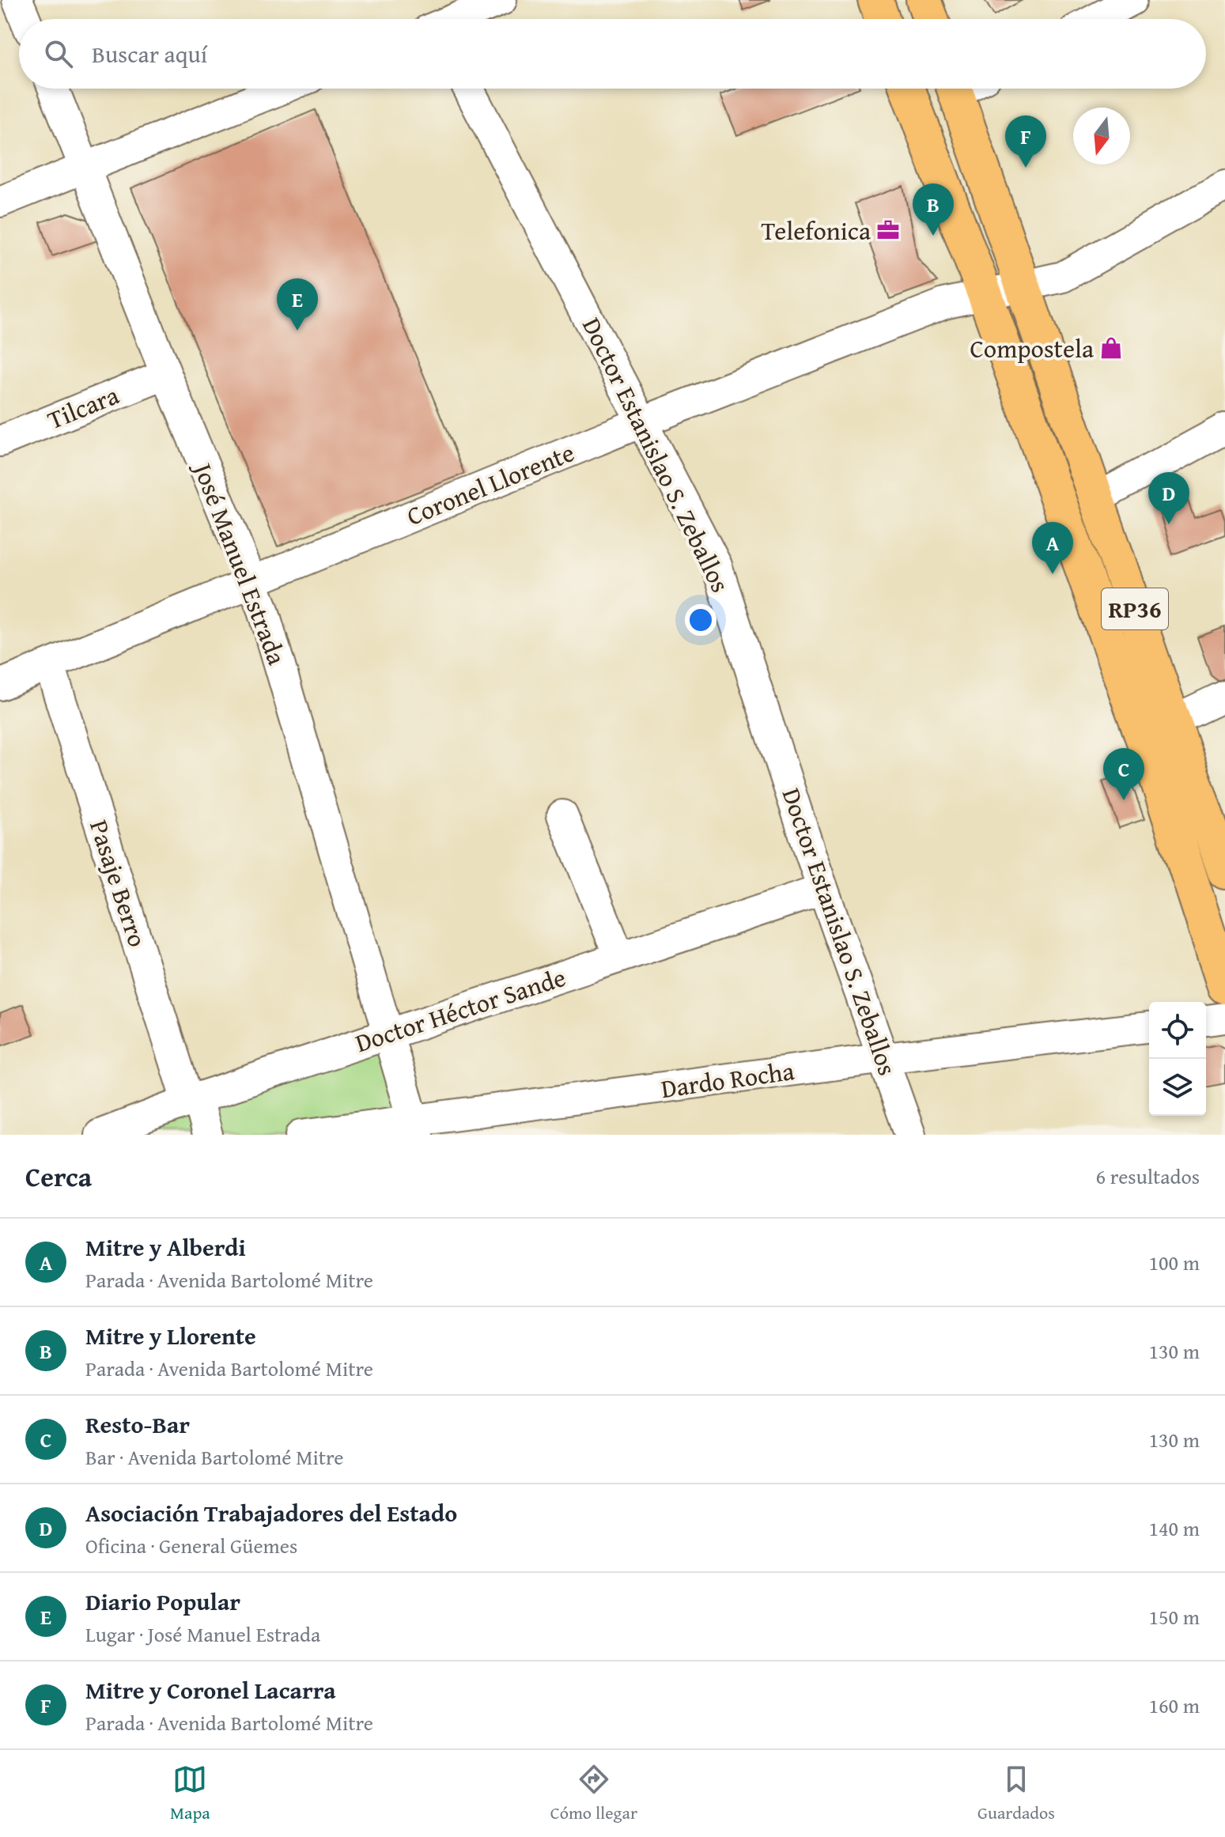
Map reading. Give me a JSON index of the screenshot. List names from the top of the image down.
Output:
{
  "streets": {
    "main road": ["RP36"],
    "street": [
      "Tilcara",
      "Doctor Estanislao S. Zeballos",
      "Coronel Llorente",
      "José Manuel Estrada",
      "Pasaje Berro",
      "Doctor Héctor Sande",
      "Dardo Rocha"
    ]
  },
  "crossings": [
    ["Tilcara", "José Manuel Estrada"],
    ["Doctor Estanislao S. Zeballos", "Coronel Llorente"],
    ["Doctor Estanislao S. Zeballos", "Doctor Héctor Sande"],
    ["Doctor Estanislao S. Zeballos", "Dardo Rocha"],
    ["Coronel Llorente", "José Manuel Estrada"],
    ["Coronel Llorente", "RP36"],
    ["Coronel Llorente", "Pasaje Berro"],
    ["José Manuel Estrada", "Doctor Héctor Sande"],
    ["José Manuel Estrada", "Dardo Rocha"],
    ["Pasaje Berro", "Doctor Héctor Sande"]
  ],
  "places": {
    "office": ["Telefonica"],
    "shop": ["Compostela"]
  },
  "north": "bottom",
  "page": {
    "search": "Buscar aquí",
    "pins": [
      "F",
      "B",
      "E",
      "D",
      "A",
      "C"
    ],
    "heading": ["Cerca", "6 resultados"],
    "list": [
      {
        "mark": "A",
        "name": "Mitre y Alberdi",
        "note": "Parada · Avenida Bartolomé Mitre",
        "value": "100 m"
      },
      {
        "mark": "B",
        "name": "Mitre y Llorente",
        "note": "Parada · Avenida Bartolomé Mitre",
        "value": "130 m"
      },
      {
        "mark": "C",
        "name": "Resto-Bar",
        "note": "Bar · Avenida Bartolomé Mitre",
        "value": "130 m"
      },
      {
        "mark": "D",
        "name": "Asociación Trabajadores del Estado",
        "note": "Oficina · General Güemes",
        "value": "140 m"
      },
      {
        "mark": "E",
        "name": "Diario Popular",
        "note": "Lugar · José Manuel Estrada",
        "value": "150 m"
      },
      {
        "mark": "F",
        "name": "Mitre y Coronel Lacarra",
        "note": "Parada · Avenida Bartolomé Mitre",
        "value": "160 m"
      }
    ],
    "nav": ["Mapa", "Cómo llegar", "Guardados"]
  }
}
